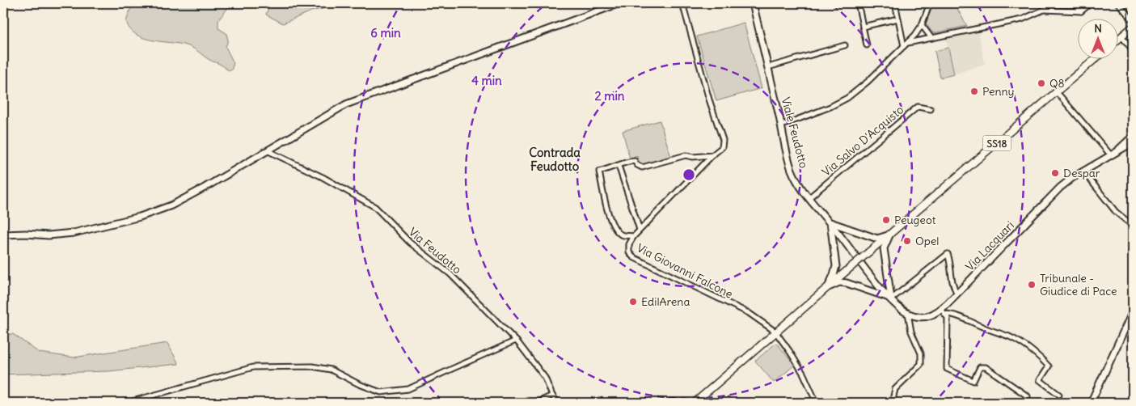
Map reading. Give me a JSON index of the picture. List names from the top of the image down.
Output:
{
  "streets": {
    "main road": ["SS18"],
    "street": [
      "Viale Feudotto",
      "Via Salvo D'Acquisto",
      "Via Lacquari",
      "Via Feudotto",
      "Via Giovanni Falcone"
    ]
  },
  "crossings": [
    ["Viale Feudotto", "Via Salvo D'Acquisto"],
    ["Viale Feudotto", "Via Lacquari"],
    ["SS18", "Via Giovanni Falcone"]
  ],
  "districts": ["Contrada Feudotto"],
  "places": [
    "Q8",
    "Penny",
    "Despar",
    "Peugeot",
    "Opel",
    "Tribunale - Giudice di Pace",
    "EdilArena"
  ],
  "north": "top",
  "rings": ["6 min", "4 min", "2 min"]
}
